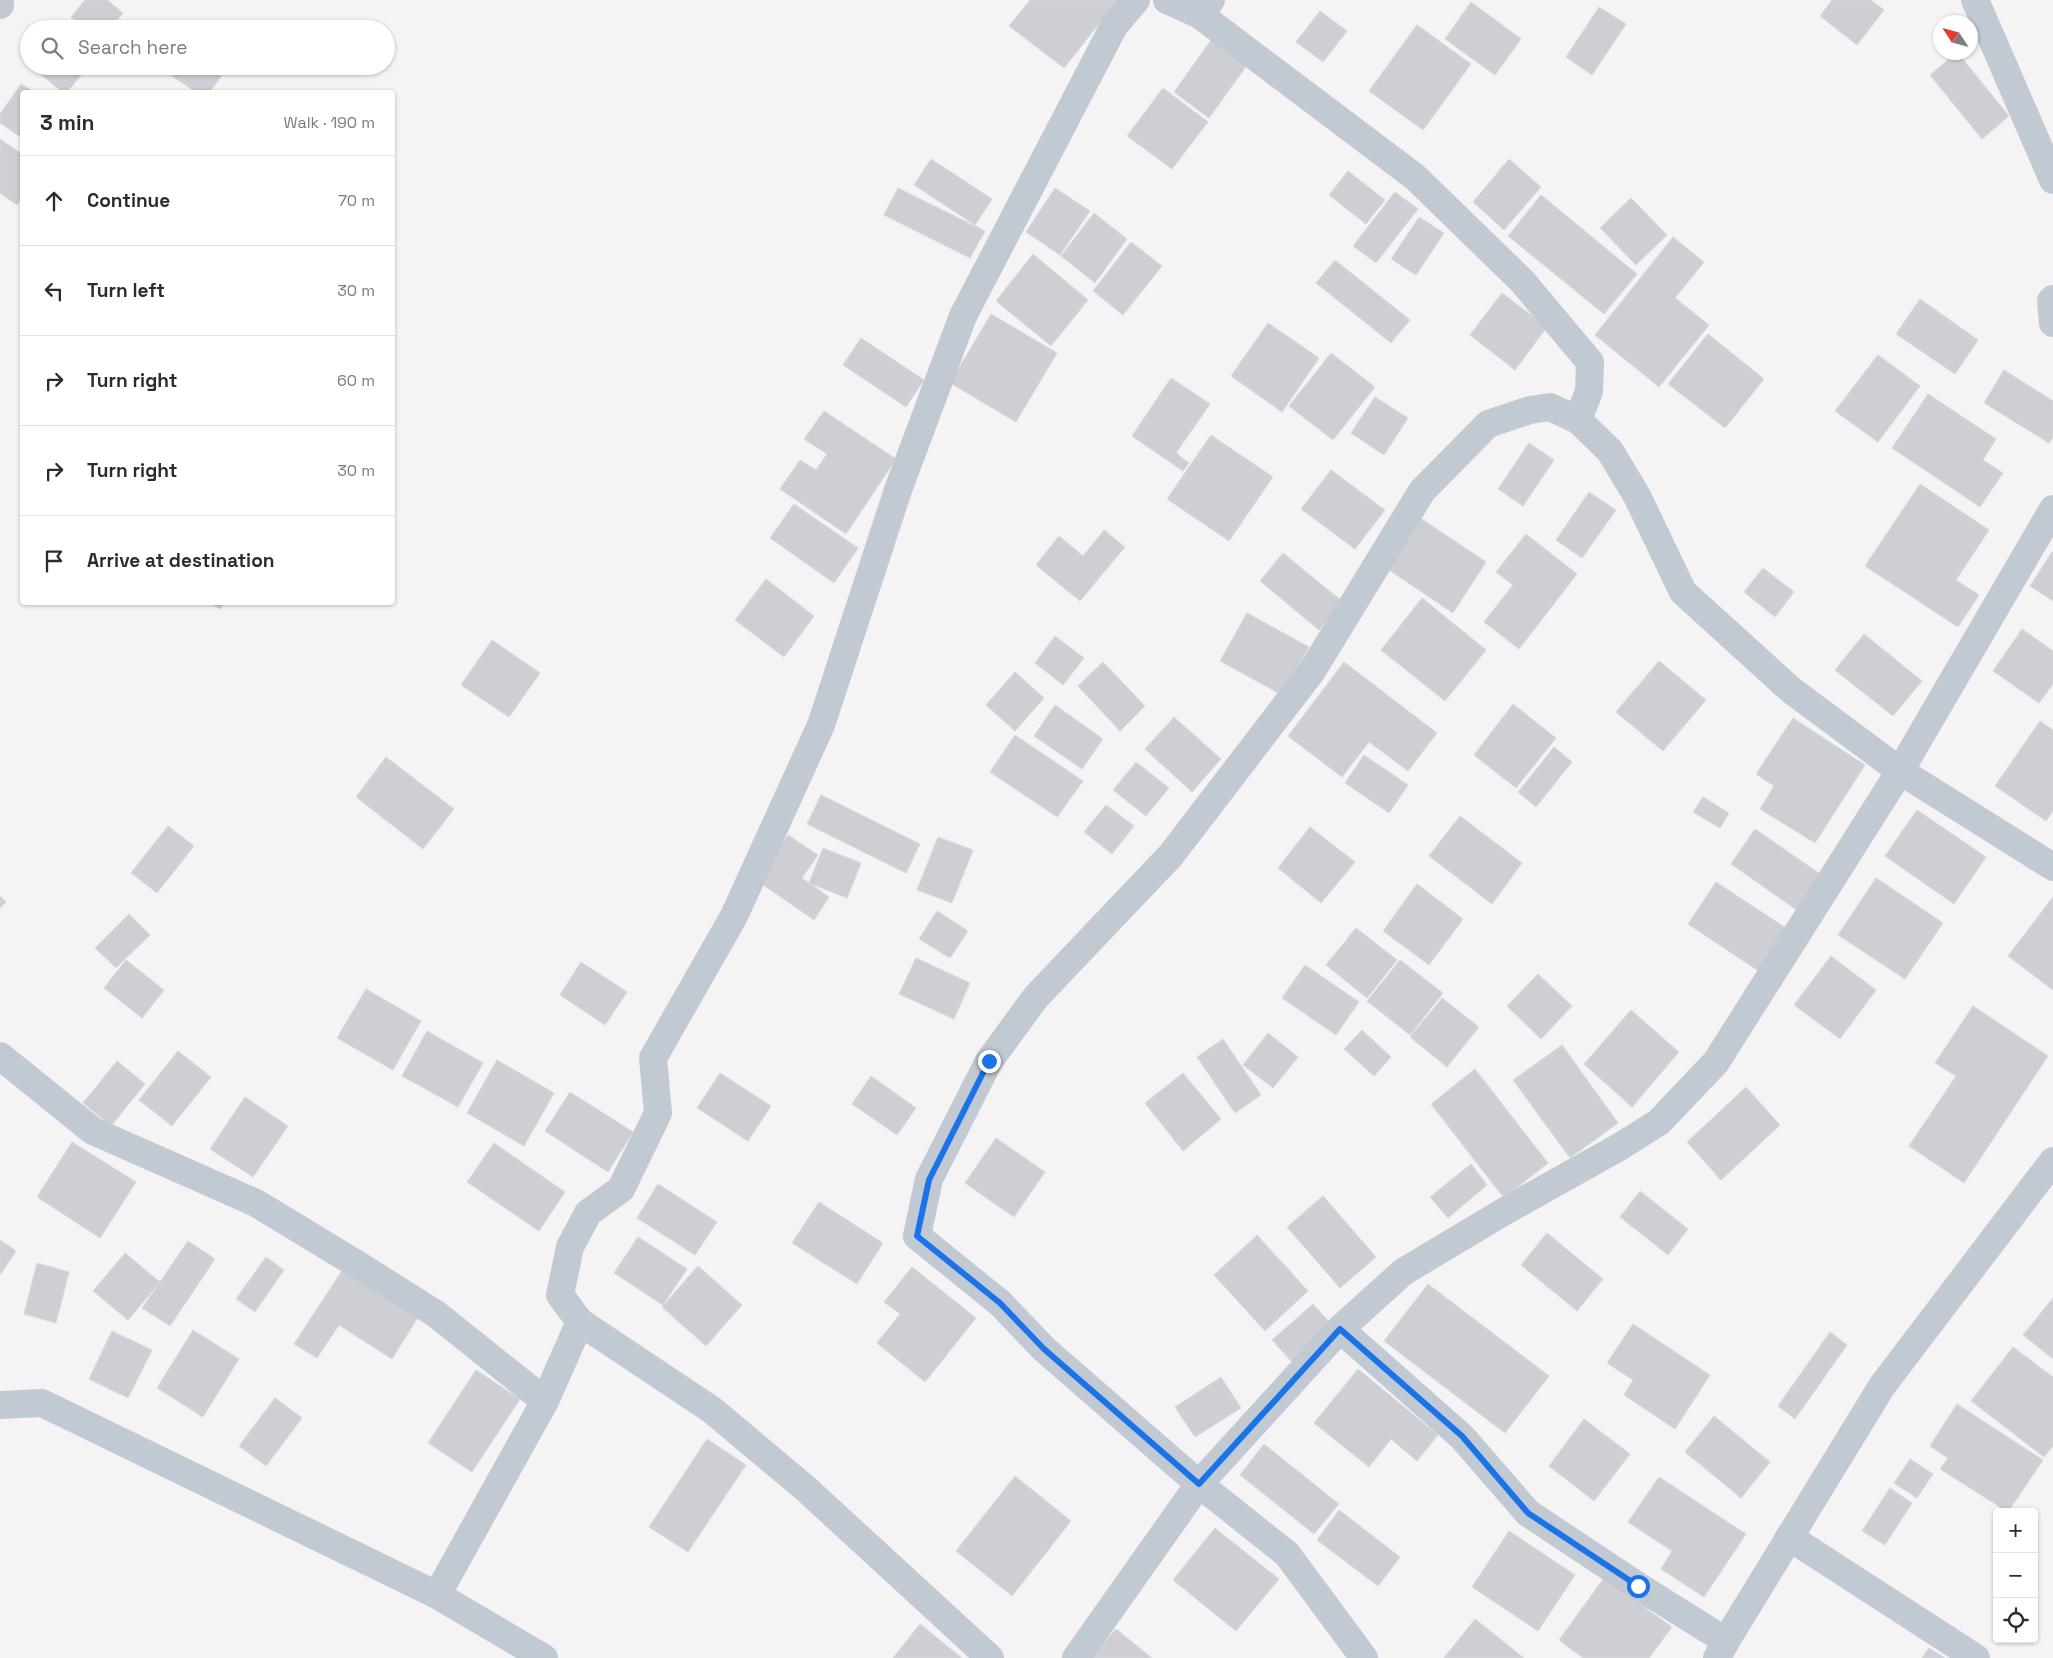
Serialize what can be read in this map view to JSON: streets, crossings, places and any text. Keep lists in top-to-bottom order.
{
  "north": "top left",
  "page": {
    "search": "Search here",
    "heading": ["3 min", "Walk · 190 m"],
    "list": [
      ["Continue", "70 m"],
      ["Turn left", "30 m"],
      ["Turn right", "60 m"],
      ["Turn right", "30 m"],
      "Arrive at destination"
    ],
    "map_buttons": ["+", "−"]
  }
}
